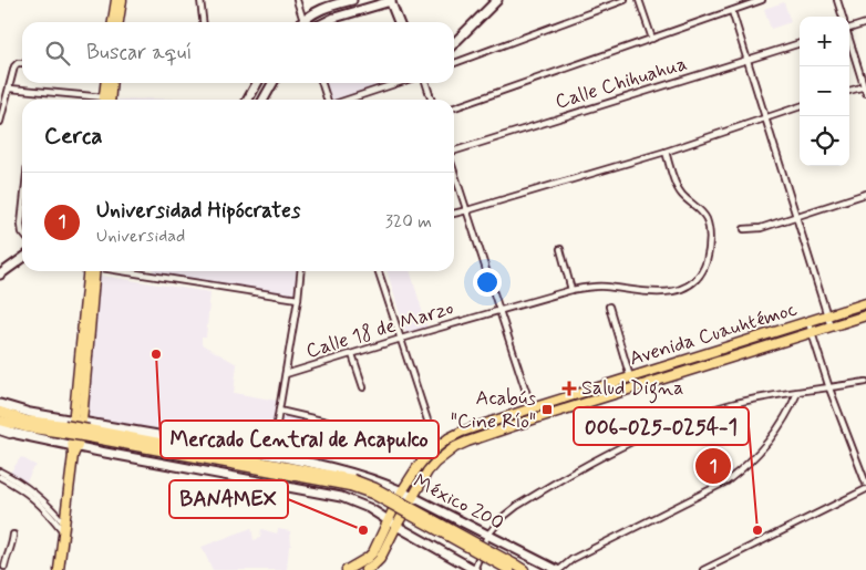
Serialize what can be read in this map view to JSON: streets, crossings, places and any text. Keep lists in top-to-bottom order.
{
  "streets": {
    "main road": ["Avenida Cuauhtémoc", "México 200"],
    "street": ["Calle Chihuahua", "Calle 18 de Marzo"]
  },
  "crossings": [
    ["Avenida Cuauhtémoc", "México 200"]
  ],
  "places": {
    "other": ["Mercado Central de Acapulco", "BANAMEX", "006-025-0254-1"],
    "health": ["Salud Digna"],
    "transit": ["Acabús \"Cine Río\""]
  },
  "page": {
    "map_buttons": ["+", "−"],
    "search": "Buscar aquí",
    "heading": "Cerca",
    "list": [
      {
        "mark": "1",
        "name": "Universidad Hipócrates",
        "note": "Universidad",
        "value": "320 m"
      }
    ],
    "pins": "1"
  }
}
